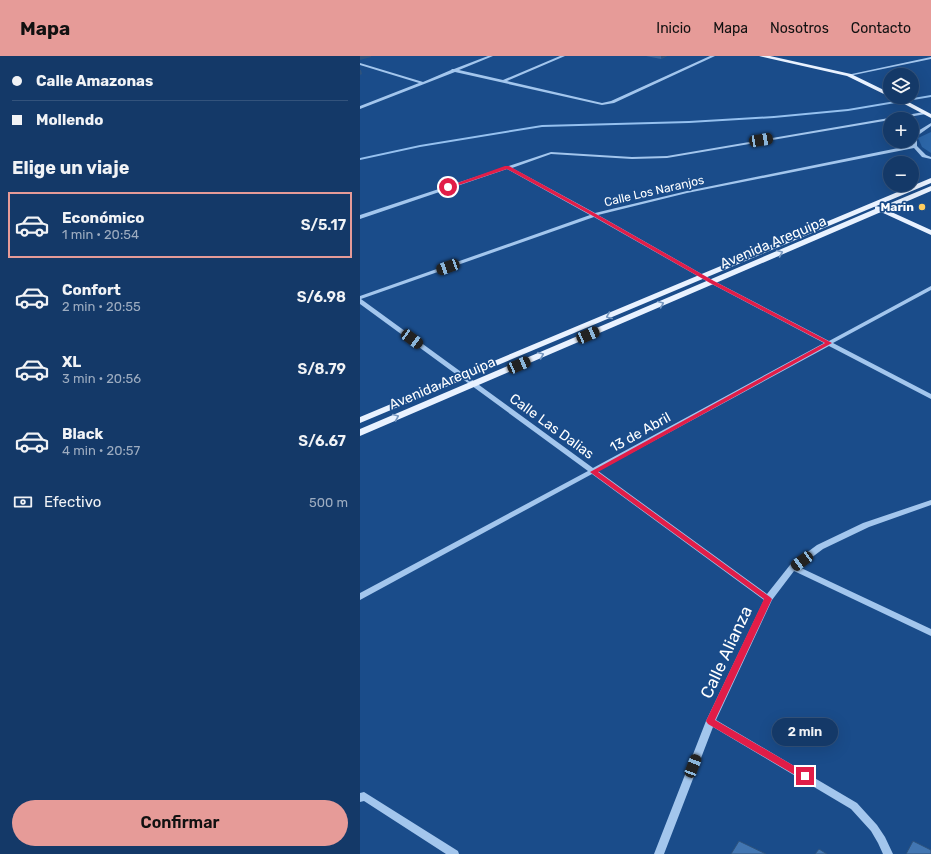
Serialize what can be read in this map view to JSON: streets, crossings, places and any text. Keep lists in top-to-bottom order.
{
  "streets": {
    "main road": ["Avenida Arequipa"],
    "street": [
      "Calle Los Naranjos",
      "Calle Las Dalias",
      "13 de Abril",
      "Calle Alianza"
    ]
  },
  "crossings": [
    ["Calle Los Naranjos", "Calle Las Dalias"],
    ["Avenida Arequipa", "Calle Las Dalias"],
    ["Calle Las Dalias", "13 de Abril"],
    ["Calle Las Dalias", "Calle Alianza"]
  ],
  "places": ["Marin"],
  "page": {
    "header": "Mapa",
    "nav": [
      "Inicio",
      "Mapa",
      "Nosotros",
      "Contacto"
    ],
    "banner": ["Calle Amazonas", "Mollendo"],
    "map_buttons": ["+", "−"],
    "heading": "Elige un viaje",
    "list": [
      {
        "name": "Económico",
        "note": "1 min · 20:54",
        "value": "S/5.17"
      },
      {
        "name": "Confort",
        "note": "2 min · 20:55",
        "value": "S/6.98"
      },
      {
        "name": "XL",
        "note": "3 min · 20:56",
        "value": "S/8.79"
      },
      {
        "name": "Black",
        "note": "4 min · 20:57",
        "value": "S/6.67"
      }
    ],
    "pay": ["Efectivo", "500 m"],
    "bubble": "2 min",
    "buttons": "Confirmar"
  }
}
